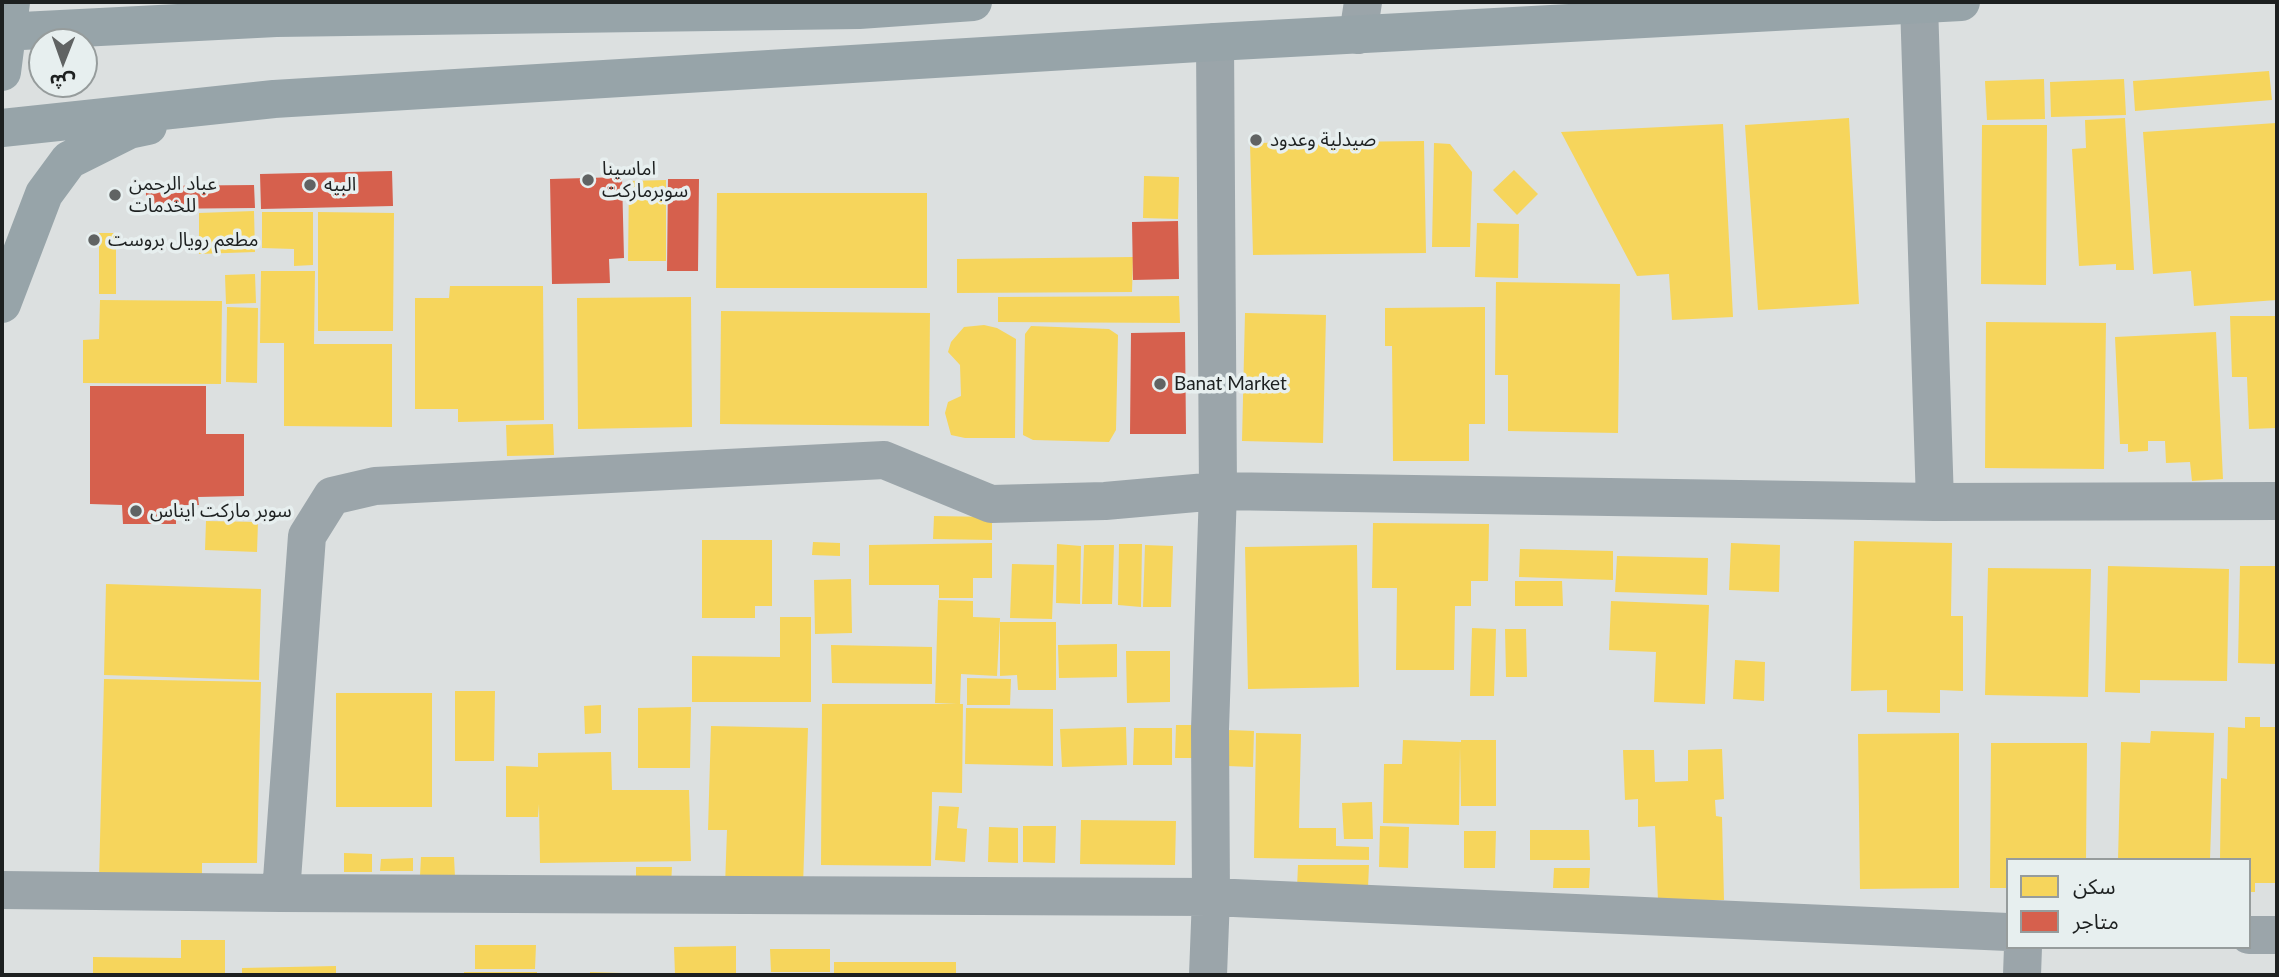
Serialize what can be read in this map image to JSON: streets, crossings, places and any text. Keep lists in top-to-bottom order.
{
  "places": [
    "صيدلية وعدود",
    "اماسينا سوبرماركت",
    "البيه",
    "عباد الرحمن للخدمات",
    "مطعم رويال بروست",
    "Banat Market",
    "سوبر ماركت ايناس"
  ],
  "legend": ["سكن", "متاجر"],
  "north": "bottom"
}
